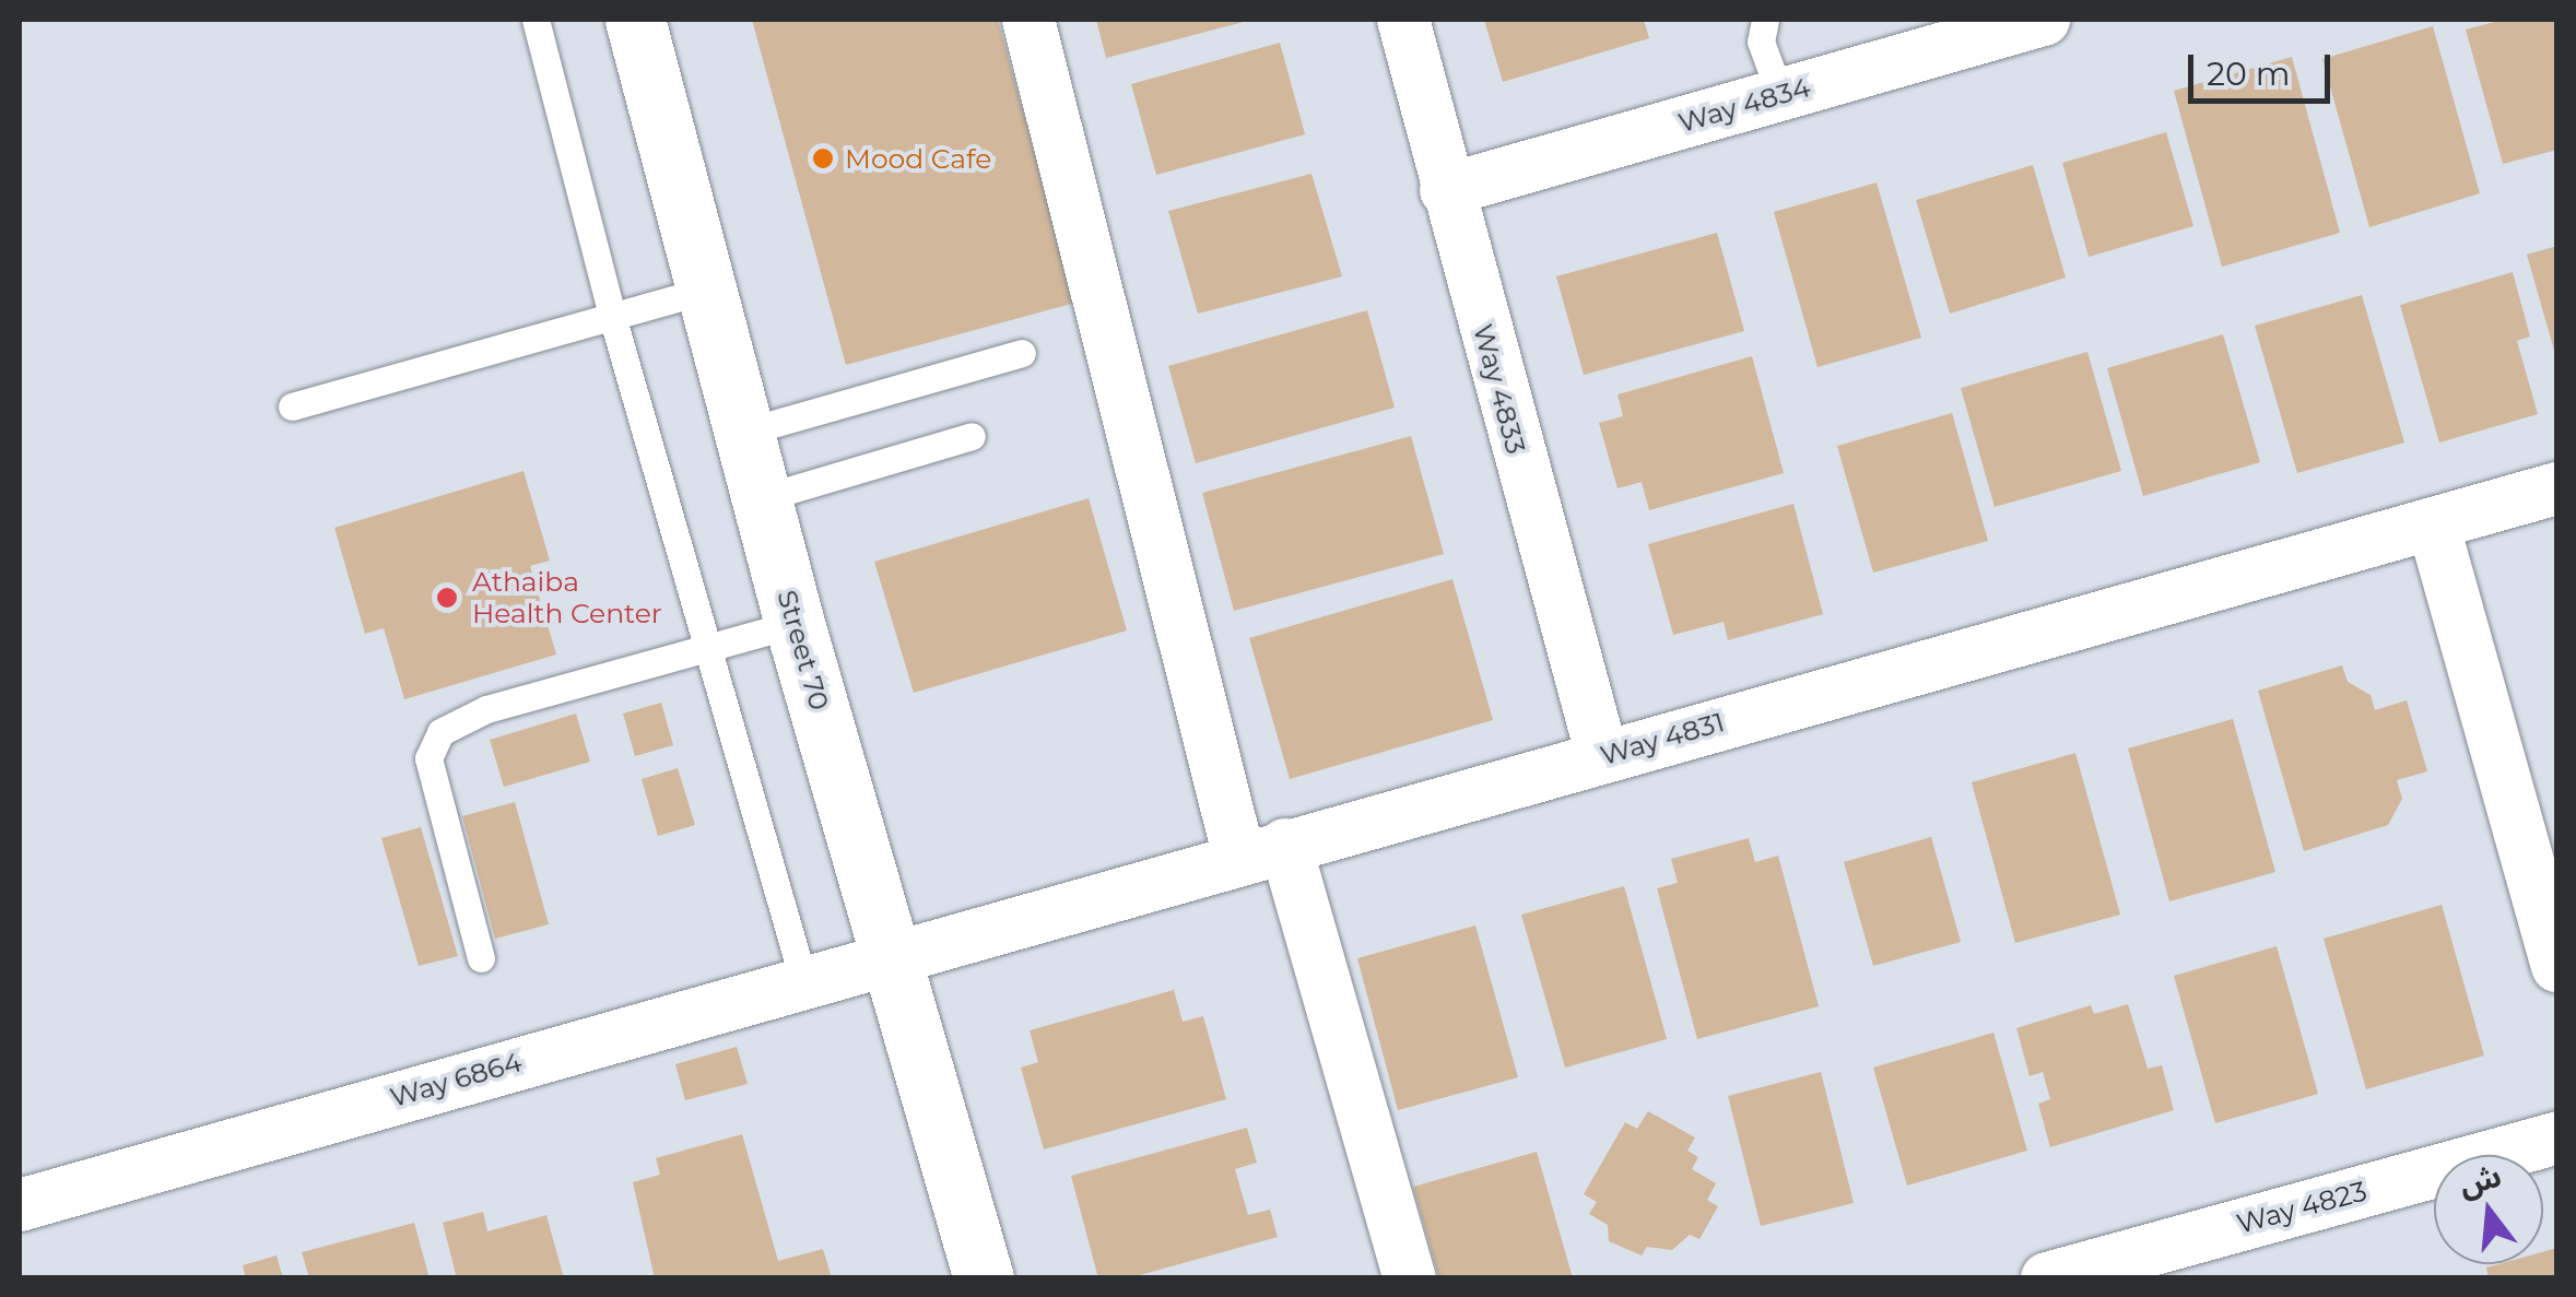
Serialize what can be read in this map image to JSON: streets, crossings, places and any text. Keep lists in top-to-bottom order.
{
  "streets": {
    "street": [
      "Way 4834",
      "Way 4833",
      "Street 70",
      "Way 4831",
      "Way 6864",
      "Way 4823"
    ]
  },
  "crossings": [
    ["Way 4834", "Way 4833"],
    ["Way 4833", "Way 4831"],
    ["Street 70", "Way 4831"],
    ["Street 70", "Way 6864"],
    ["Way 4831", "Way 6864"]
  ],
  "places": ["Mood Cafe", "Athaiba Health Center"],
  "scale_bar": "20 m",
  "north": "top"
}
